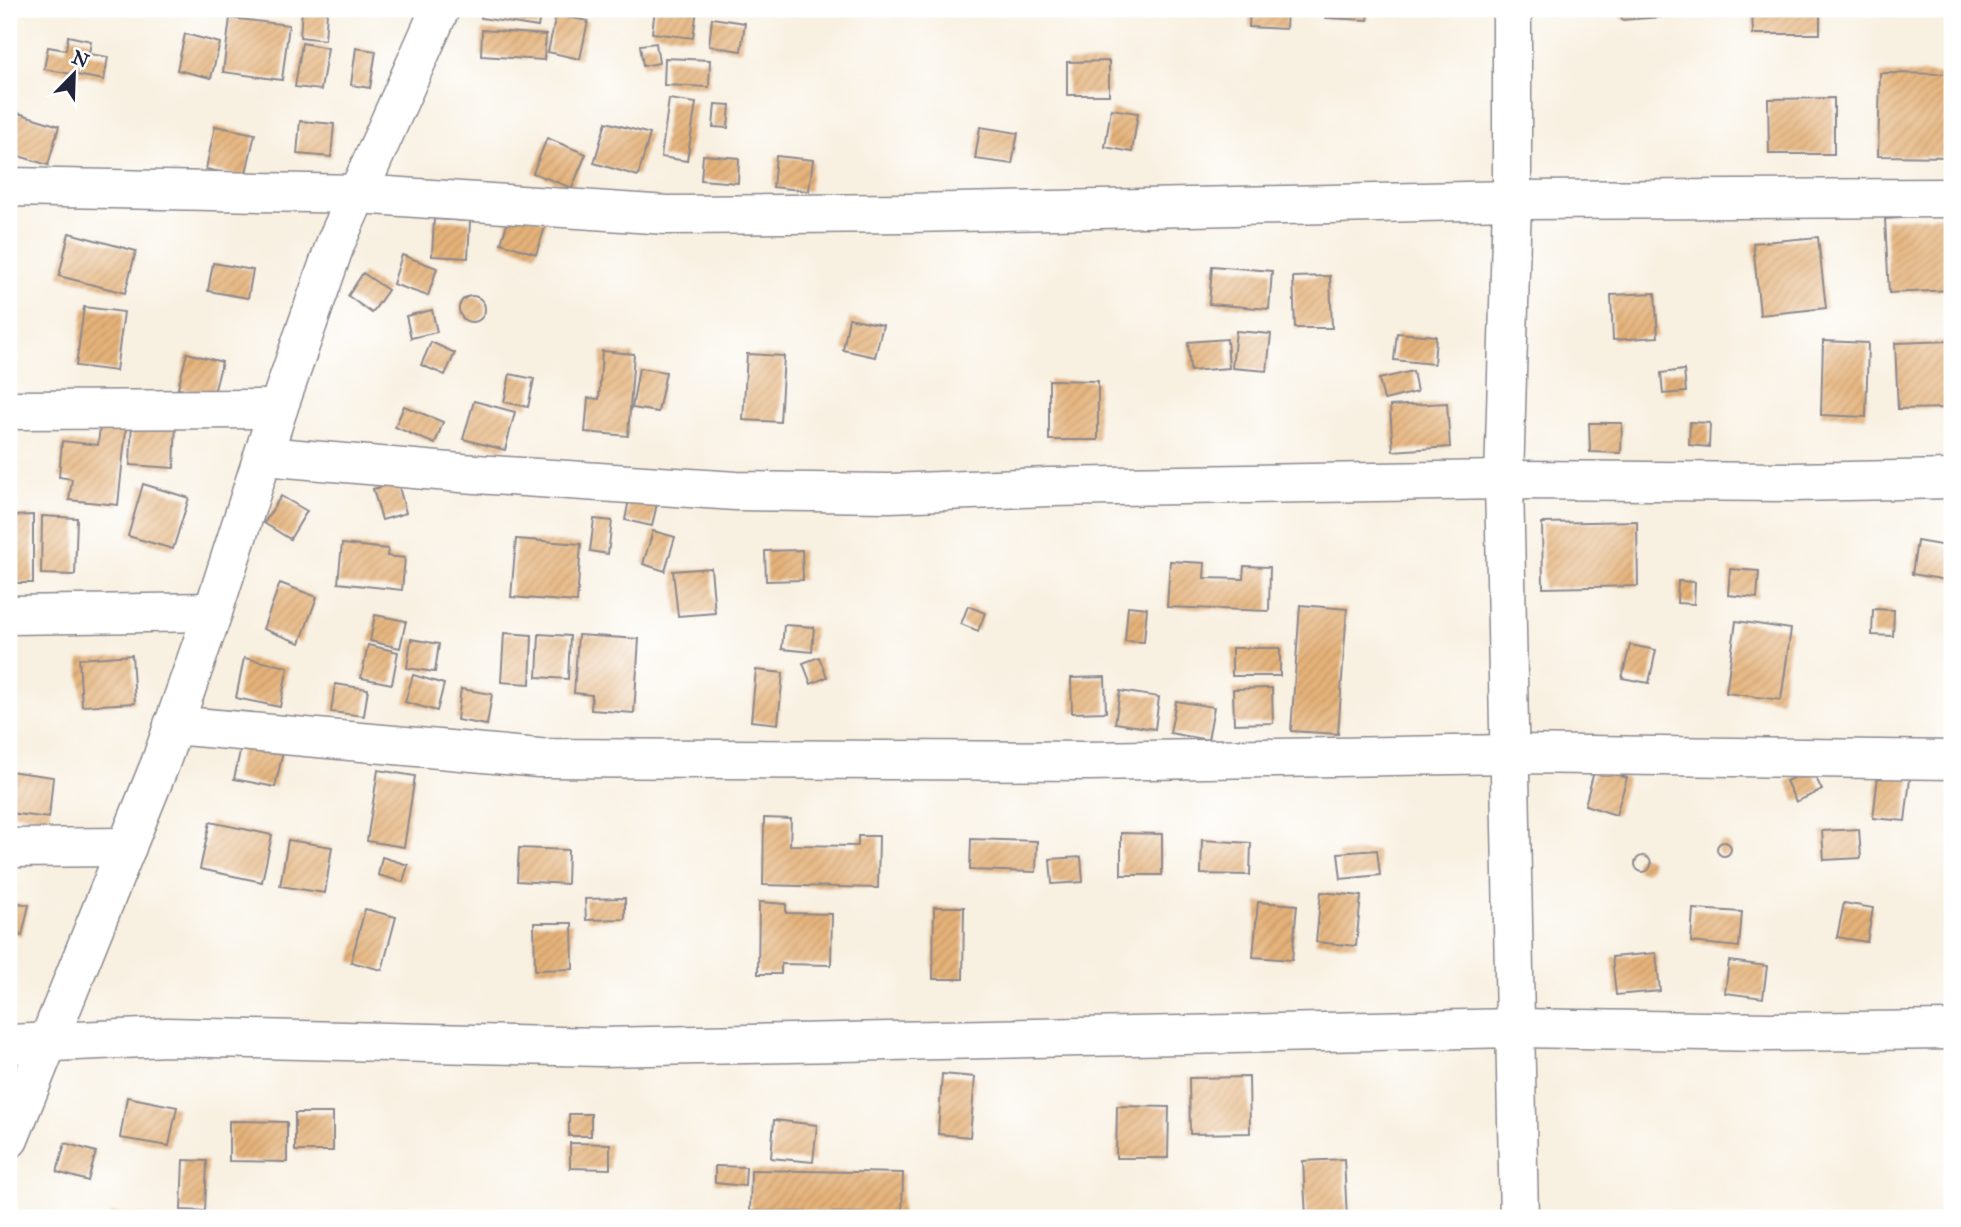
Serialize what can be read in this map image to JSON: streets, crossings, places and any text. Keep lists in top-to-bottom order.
{
  "north": "top right"
}
